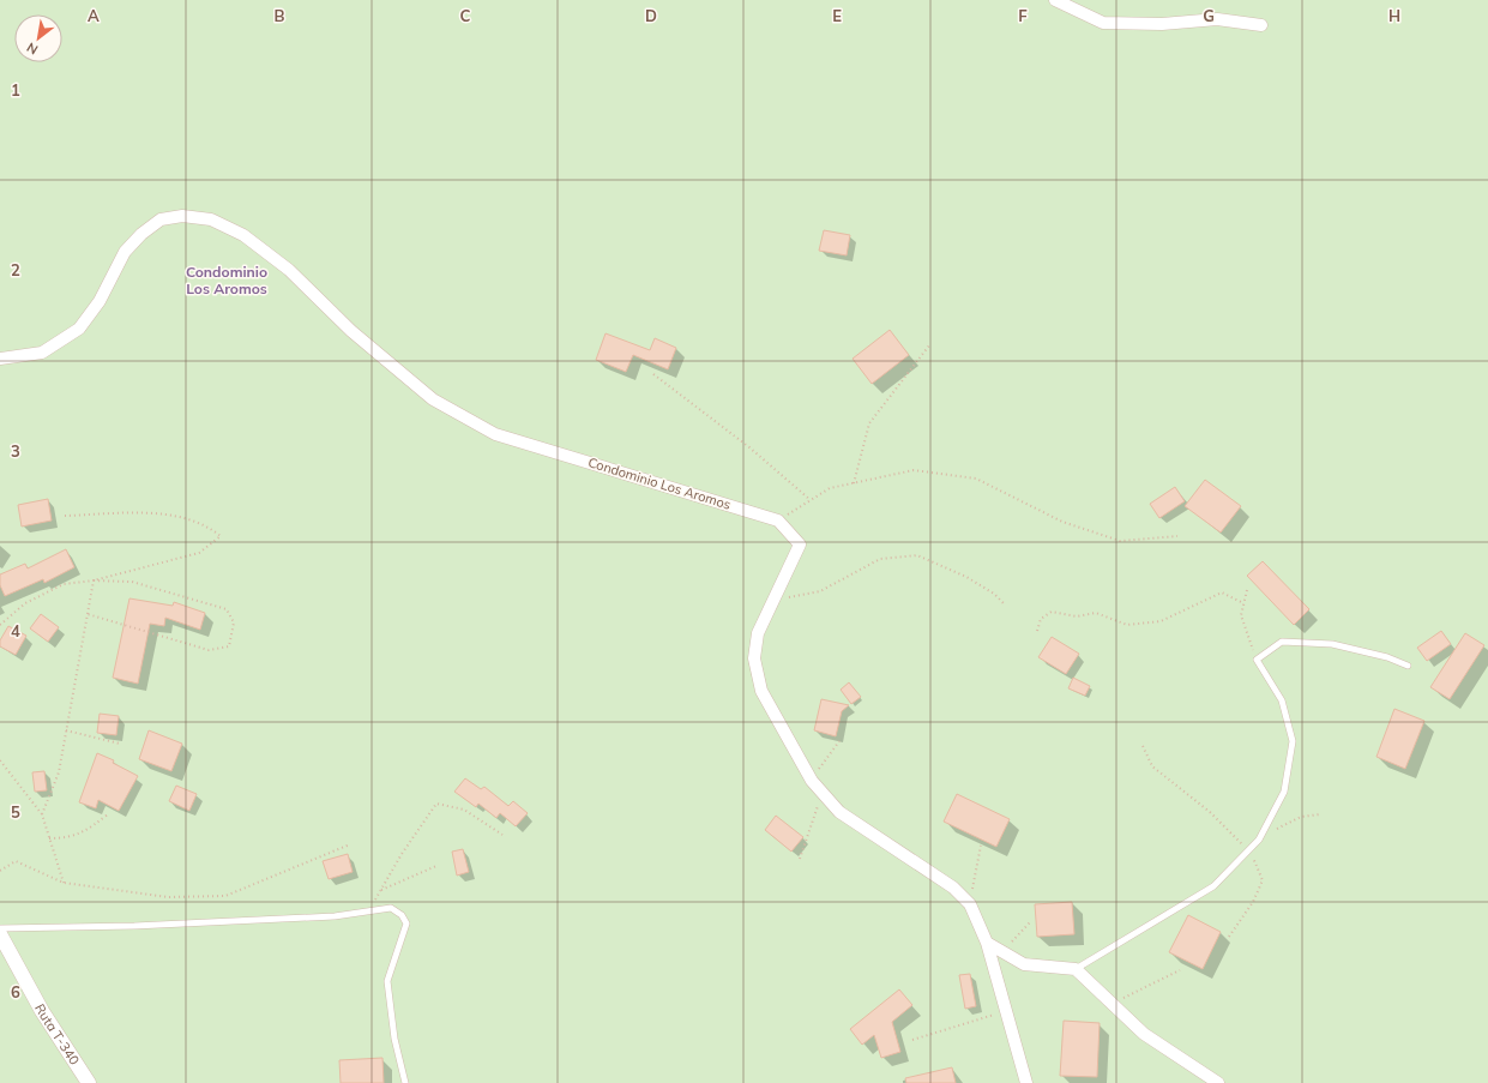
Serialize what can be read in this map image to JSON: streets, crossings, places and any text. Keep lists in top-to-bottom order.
{
  "streets": {
    "street": ["Condominio Los Aromos", "Ruta T-340"]
  },
  "districts": ["Condominio Los Aromos"],
  "north": "bottom left",
  "grid": {
    "columns": [
      "A",
      "B",
      "C",
      "D",
      "E",
      "F",
      "G",
      "H"
    ],
    "rows": [
      "1",
      "2",
      "3",
      "4",
      "5",
      "6"
    ]
  }
}
